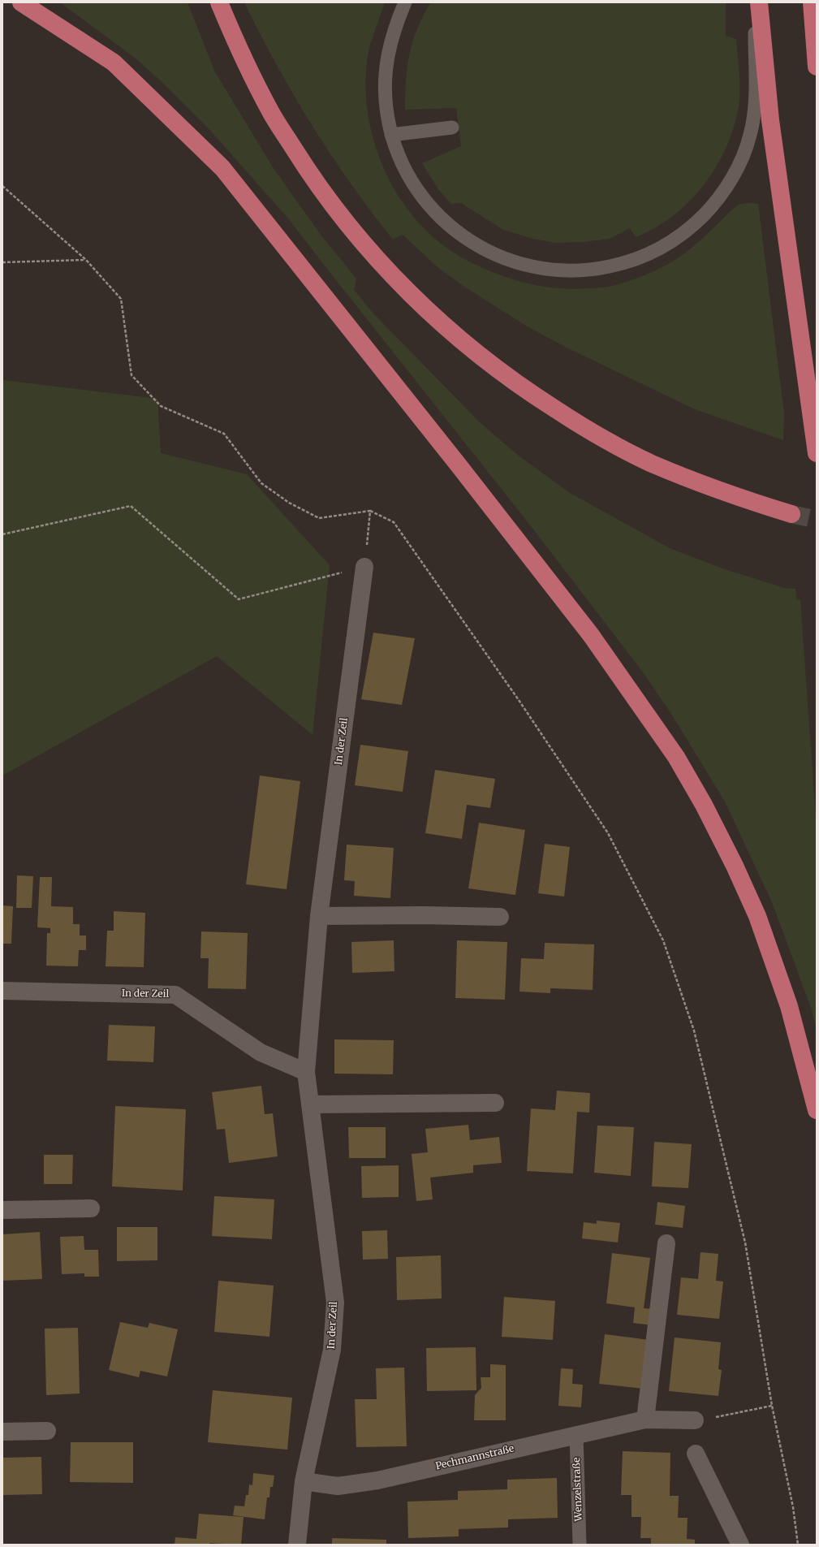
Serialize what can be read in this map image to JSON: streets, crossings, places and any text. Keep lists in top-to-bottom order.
{
  "streets": {
    "street": ["In der Zeil", "Pechmannstraße"],
    "lane": ["Wenzelstraße"]
  },
  "crossings": [
    ["In der Zeil", "Pechmannstraße"],
    ["Pechmannstraße", "Wenzelstraße"]
  ]
}
